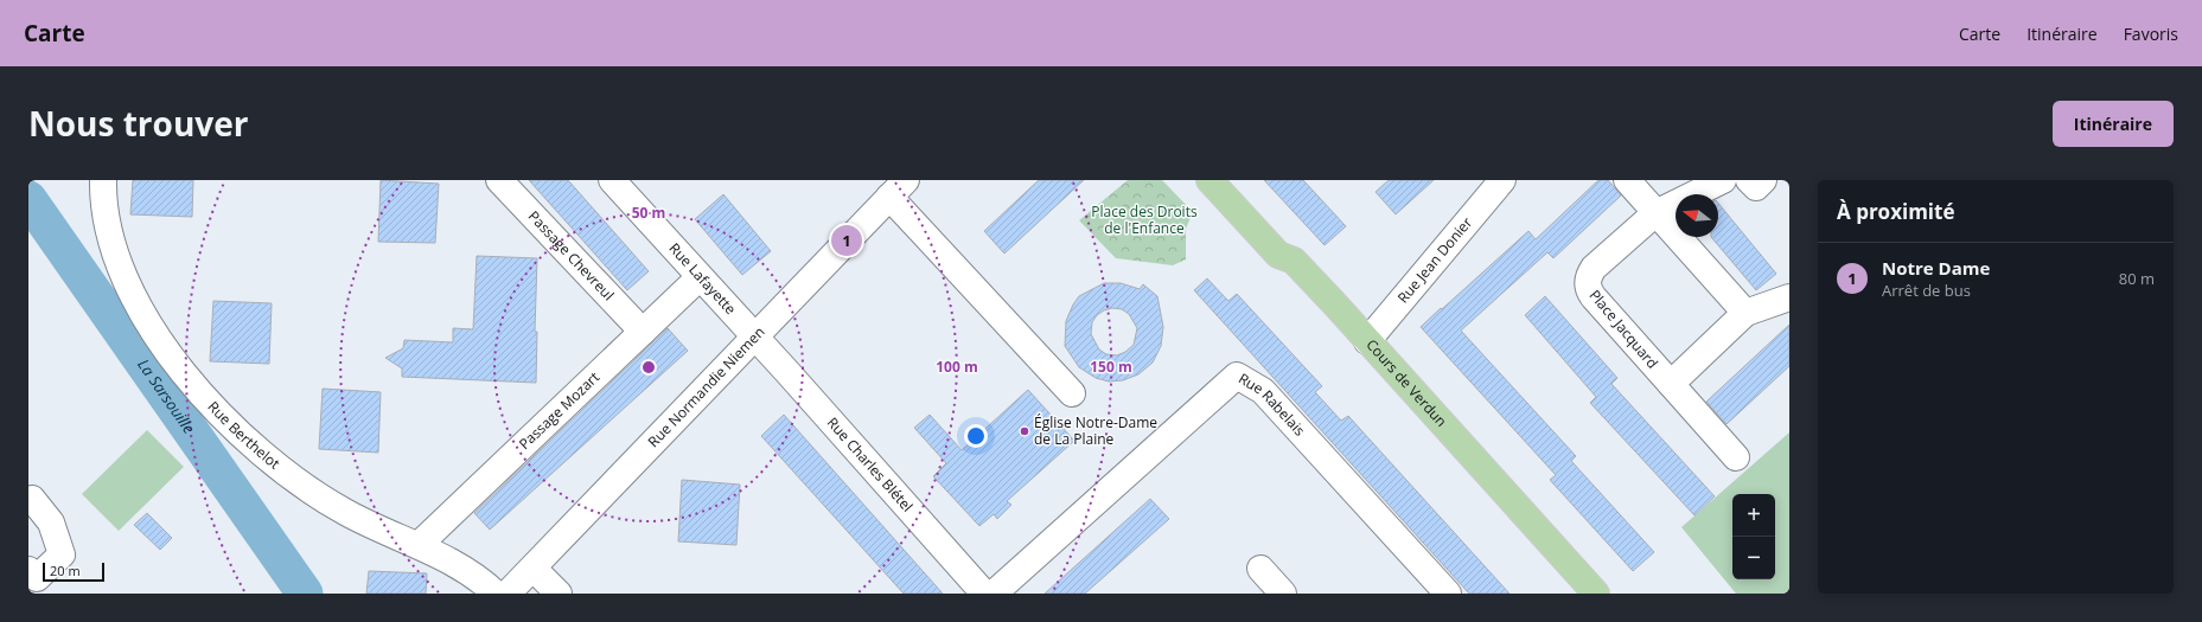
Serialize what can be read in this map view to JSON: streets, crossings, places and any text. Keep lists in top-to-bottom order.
{
  "streets": {
    "main road": ["Cours de Verdun"],
    "street": [
      "Passage Chevreul",
      "Rue Jean Donier",
      "Rue Lafayette",
      "Place Jacquard",
      "Rue Normandie Niemen",
      "Rue Rabelais",
      "Passage Mozart",
      "Rue Berthelot",
      "Rue Charles Blétel"
    ]
  },
  "crossings": [
    ["Passage Chevreul", "Passage Mozart"],
    ["Rue Jean Donier", "Cours de Verdun"],
    ["Rue Lafayette", "Rue Normandie Niemen"],
    ["Rue Lafayette", "Passage Mozart"],
    ["Rue Lafayette", "Rue Charles Blétel"],
    ["Rue Normandie Niemen", "Rue Charles Blétel"],
    ["Passage Mozart", "Rue Berthelot"]
  ],
  "water": ["La Sarsouille"],
  "parks": ["Place des Droits de l'Enfance"],
  "places": ["Église Notre-Dame de La Plaine"],
  "scale_bar": "20 m",
  "north": "left",
  "page": {
    "header": "Carte",
    "nav": ["Carte", "Itinéraire", "Favoris"],
    "title": "Nous trouver",
    "buttons": "Itinéraire",
    "heading": "À proximité",
    "pins": "1",
    "list": [
      {
        "mark": "1",
        "name": "Notre Dame",
        "note": "Arrêt de bus",
        "value": "80 m"
      }
    ],
    "map_buttons": ["+", "−"],
    "scale": "20 m"
  },
  "rings": ["50 m", "100 m", "150 m"]
}
